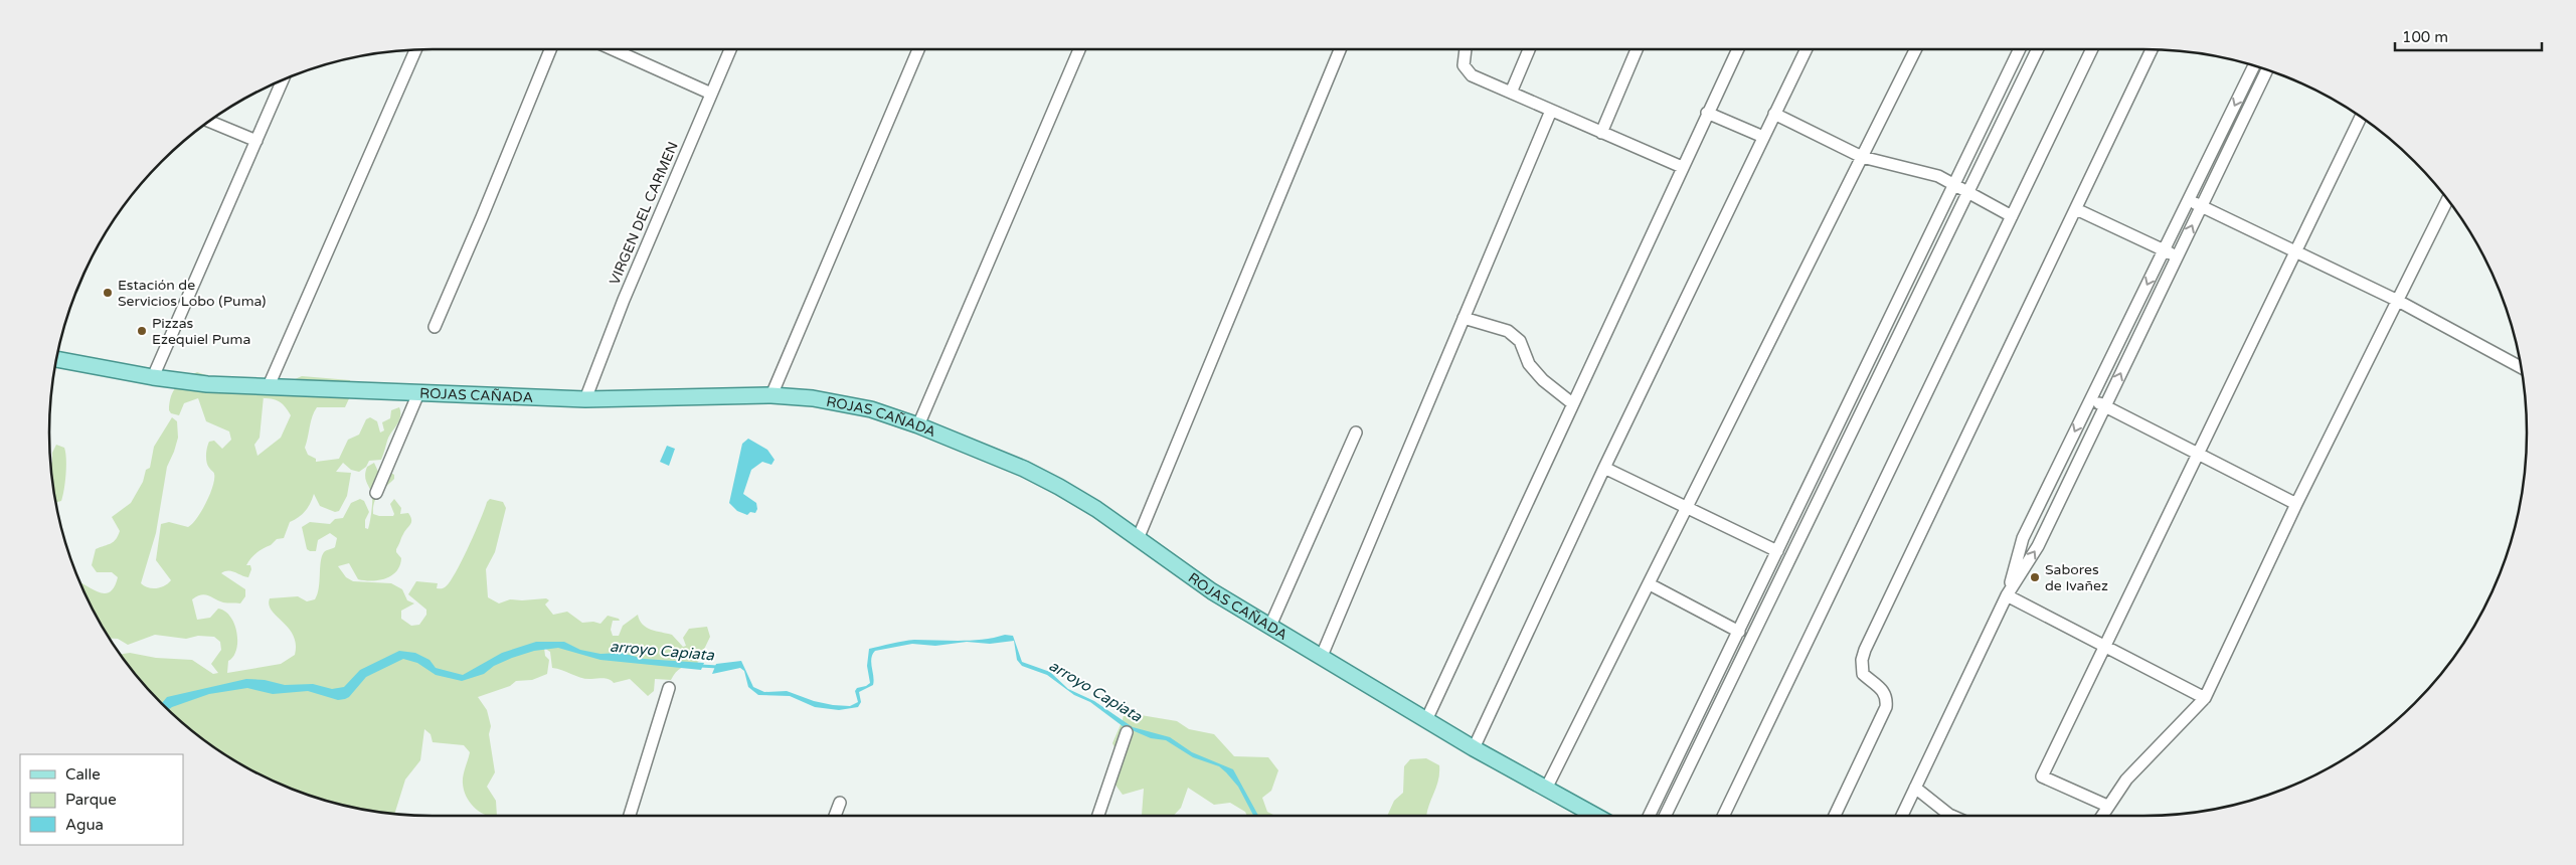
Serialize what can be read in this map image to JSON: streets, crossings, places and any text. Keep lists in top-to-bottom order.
{
  "streets": {
    "main road": ["ROJAS CAÑADA"],
    "street": ["VIRGEN DEL CARMEN"]
  },
  "crossings": [
    ["VIRGEN DEL CARMEN", "ROJAS CAÑADA"]
  ],
  "water": ["arroyo Capiata"],
  "places": ["Estación de Servicios Lobo (Puma)", "Pizzas Ezequiel Puma", "Sabores de Ivañez"],
  "legend": ["Calle", "Parque", "Agua"],
  "scale_bar": "100 m"
}
